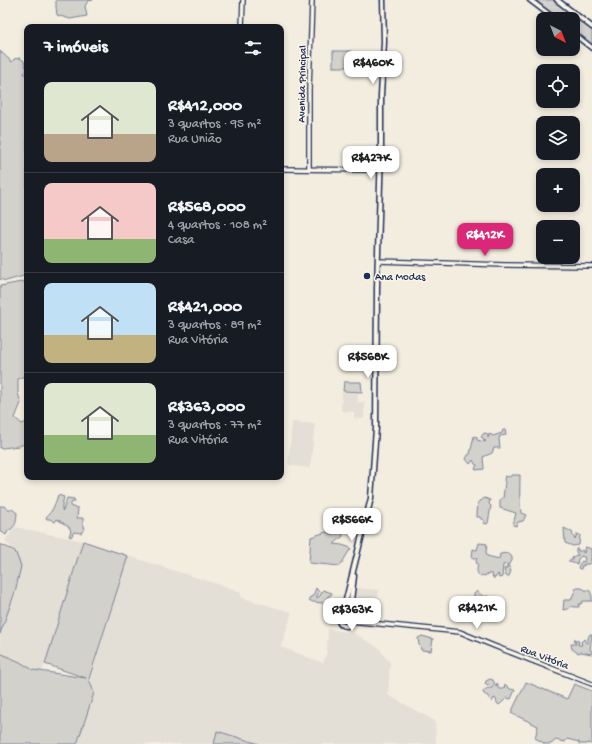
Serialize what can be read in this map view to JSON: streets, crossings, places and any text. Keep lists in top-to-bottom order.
{
  "streets": {
    "street": ["Avenida Principal", "Rua Vitória"]
  },
  "places": ["Ana Modas"],
  "north": "bottom right",
  "page": {
    "map_buttons": ["+", "−"],
    "heading": "7 imóveis",
    "price": [
      "R$460K",
      "R$427K",
      "R$412K",
      "R$568K",
      "R$566K",
      "R$421K",
      "R$363K"
    ],
    "list": [
      {
        "name": "R$412,000",
        "note": "3 quartos · 95 m² · Rua União"
      },
      {
        "name": "R$568,000",
        "note": "4 quartos · 108 m² · Casa"
      },
      {
        "name": "R$421,000",
        "note": "3 quartos · 89 m² · Rua Vitória"
      },
      {
        "name": "R$363,000",
        "note": "3 quartos · 77 m² · Rua Vitória"
      }
    ]
  }
}
